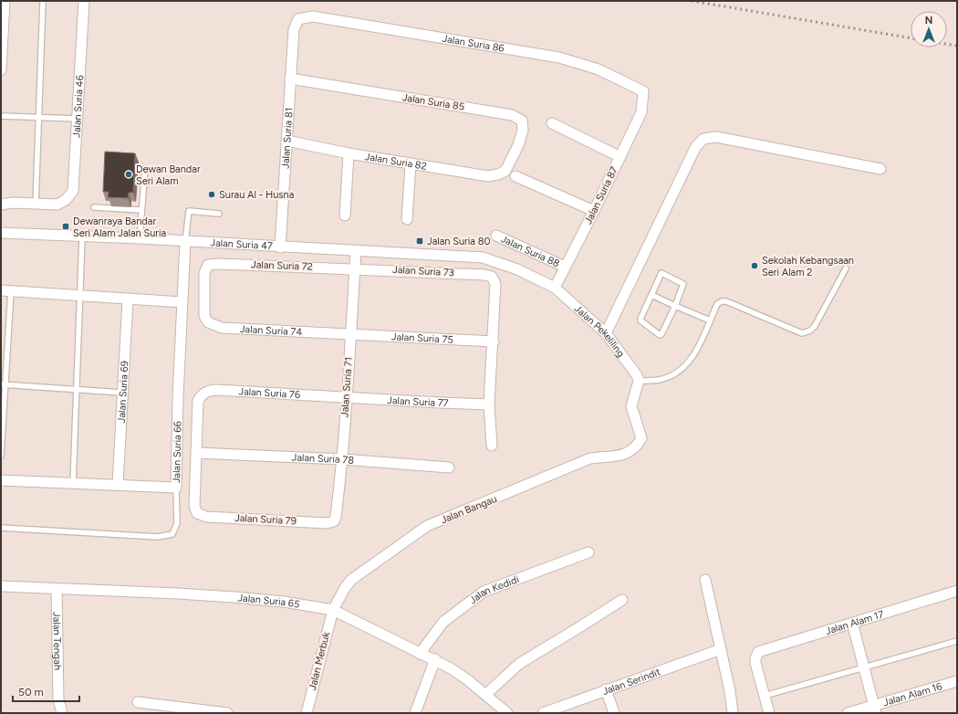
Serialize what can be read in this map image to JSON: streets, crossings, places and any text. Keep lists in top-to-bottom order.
{
  "streets": {
    "street": [
      "Jalan Suria 86",
      "Jalan Suria 85",
      "Jalan Suria 46",
      "Jalan Suria 81",
      "Jalan Suria 82",
      "Jalan Suria 87",
      "Jalan Suria 47",
      "Jalan Suria 88",
      "Jalan Suria 72",
      "Jalan Suria 73",
      "Jalan Suria 74",
      "Jalan Pekeliling",
      "Jalan Suria 75",
      "Jalan Suria 71",
      "Jalan Suria 69",
      "Jalan Suria 76",
      "Jalan Suria 77",
      "Jalan Suria 66",
      "Jalan Suria 78",
      "Jalan Bangau",
      "Jalan Suria 79",
      "Jalan Kedidi",
      "Jalan Suria 65",
      "Jalan Alam 17",
      "Jalan Tengah",
      "Jalan Merbuk",
      "Jalan Serindit",
      "Jalan Alam 16"
    ]
  },
  "crossings": [
    ["Jalan Suria 86", "Jalan Suria 81"],
    ["Jalan Suria 86", "Jalan Suria 87"],
    ["Jalan Suria 85", "Jalan Suria 81"],
    ["Jalan Suria 85", "Jalan Suria 82"],
    ["Jalan Suria 81", "Jalan Suria 82"],
    ["Jalan Suria 81", "Jalan Suria 47"],
    ["Jalan Suria 87", "Jalan Suria 88"],
    ["Jalan Suria 87", "Jalan Pekeliling"],
    ["Jalan Suria 47", "Jalan Pekeliling"],
    ["Jalan Suria 47", "Jalan Suria 71"],
    ["Jalan Suria 47", "Jalan Suria 66"],
    ["Jalan Suria 72", "Jalan Suria 73"],
    ["Jalan Suria 72", "Jalan Suria 74"],
    ["Jalan Suria 72", "Jalan Suria 71"],
    ["Jalan Suria 73", "Jalan Suria 75"],
    ["Jalan Suria 73", "Jalan Suria 71"],
    ["Jalan Suria 74", "Jalan Suria 75"],
    ["Jalan Suria 74", "Jalan Suria 71"],
    ["Jalan Pekeliling", "Jalan Bangau"],
    ["Jalan Suria 75", "Jalan Suria 71"],
    ["Jalan Suria 71", "Jalan Suria 76"],
    ["Jalan Suria 71", "Jalan Suria 77"],
    ["Jalan Suria 71", "Jalan Suria 78"],
    ["Jalan Suria 71", "Jalan Suria 79"],
    ["Jalan Suria 69", "Jalan Suria 66"],
    ["Jalan Suria 76", "Jalan Suria 77"],
    ["Jalan Suria 76", "Jalan Suria 78"],
    ["Jalan Suria 76", "Jalan Suria 79"],
    ["Jalan Suria 78", "Jalan Suria 79"],
    ["Jalan Bangau", "Jalan Suria 65"],
    ["Jalan Bangau", "Jalan Merbuk"],
    ["Jalan Kedidi", "Jalan Suria 65"],
    ["Jalan Suria 65", "Jalan Tengah"],
    ["Jalan Suria 65", "Jalan Merbuk"]
  ],
  "places": {
    "other": ["Dewan Bandar Seri Alam", "Surau Al - Husna", "Sekolah Kebangsaan Seri Alam 2"],
    "transit": ["Dewanraya Bandar Seri Alam Jalan Suria", "Jalan Suria 80"]
  },
  "scale_bar": "50 m",
  "north": "top"
}
